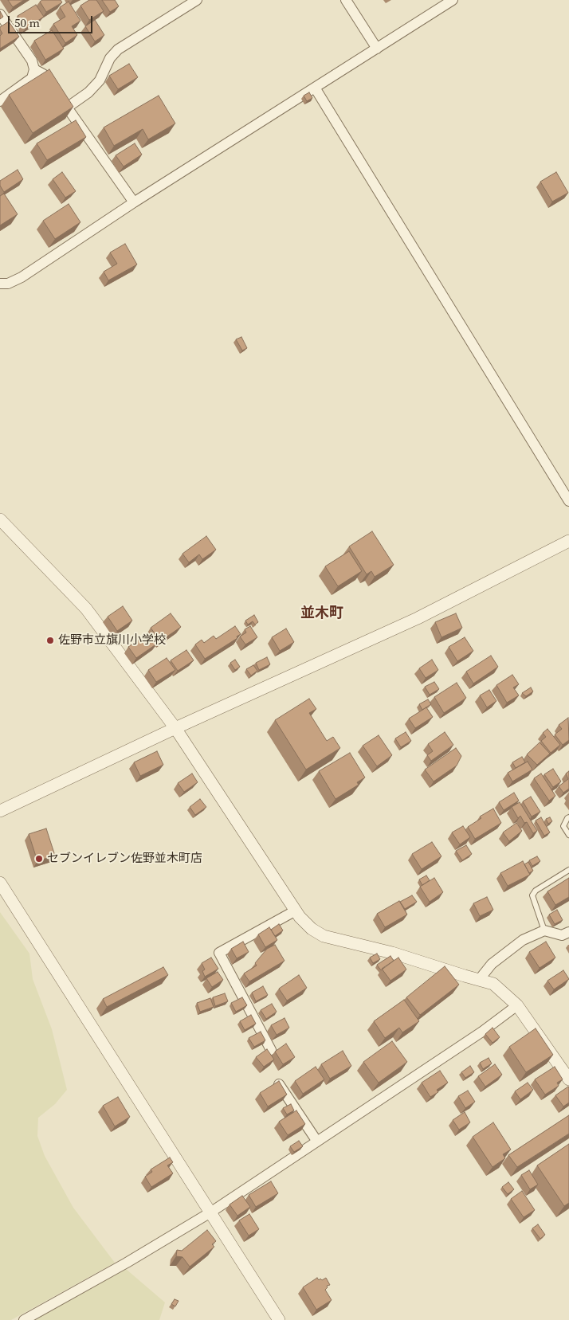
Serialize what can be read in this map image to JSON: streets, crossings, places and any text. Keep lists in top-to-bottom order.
{
  "districts": ["並木町"],
  "places": ["佐野市立旗川小学校", "セブンイレブン佐野並木町店"],
  "scale_bar": "50 m"
}
